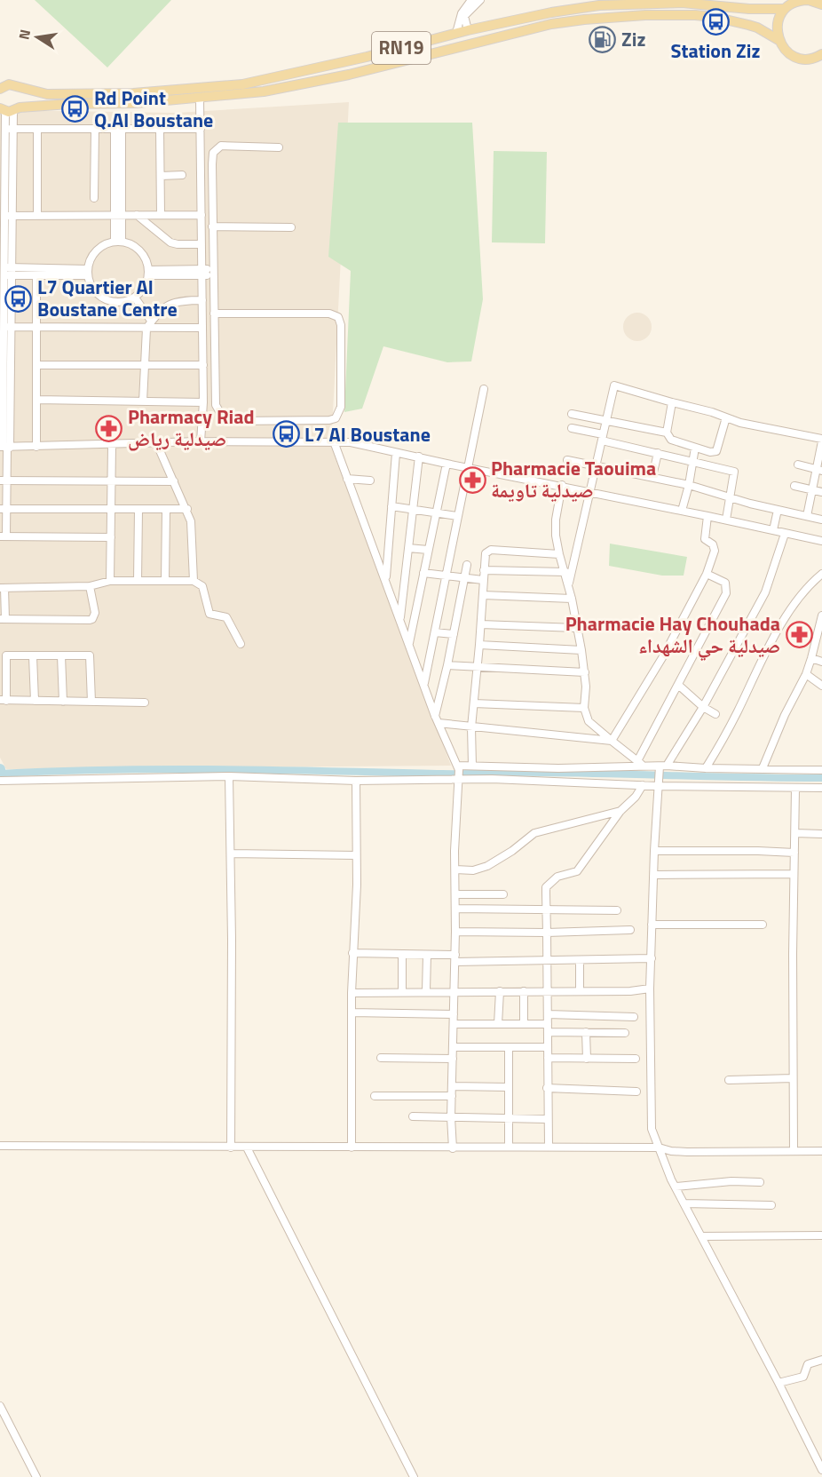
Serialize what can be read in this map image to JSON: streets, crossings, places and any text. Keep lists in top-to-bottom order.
{
  "streets": {
    "main road": ["RN19"]
  },
  "places": {
    "bus stop": [
      "Station Ziz",
      "Rd Point Q.Al Boustane",
      "L7 Quartier Al Boustane Centre",
      "L7 Al Boustane"
    ],
    "fuel station": ["Ziz"],
    "pharmacy": ["Pharmacy Riad صيدلية رياض", "Pharmacie Taouima صيدلية تاويمة", "Pharmacie Hay Chouhada صيدلية حي الشهداء"]
  },
  "north": "left"
}
